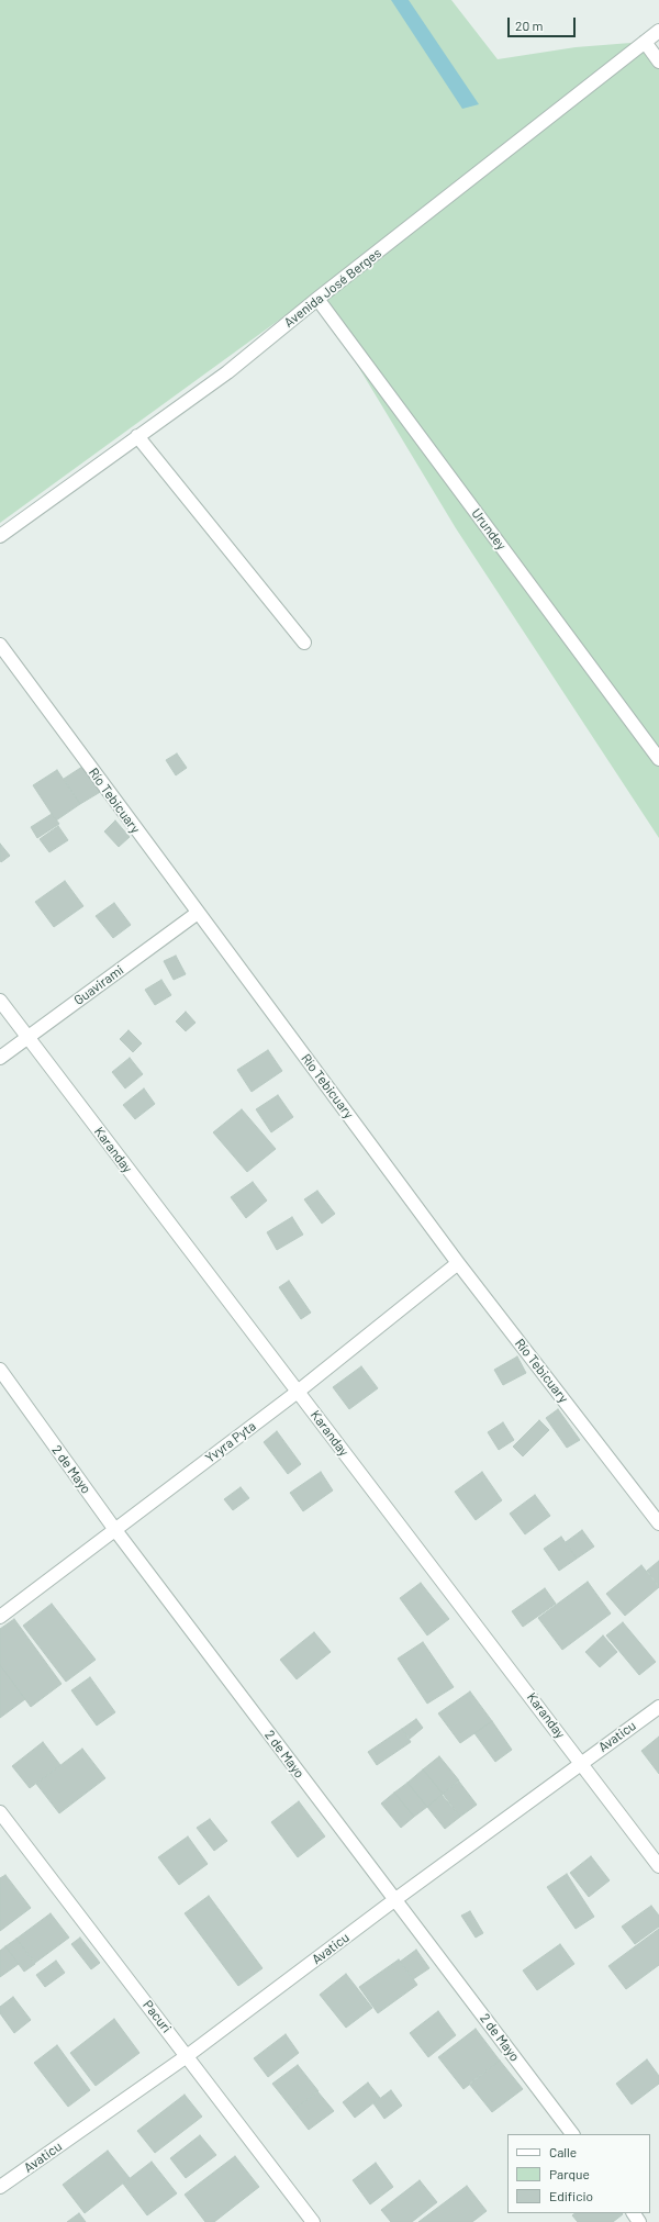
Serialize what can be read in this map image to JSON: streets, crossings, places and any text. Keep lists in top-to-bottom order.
{
  "streets": {
    "street": [
      "Avenida José Berges",
      "Urundey",
      "Río Tebicuary",
      "Guavirami",
      "Karanday",
      "Yvyra Pyta",
      "2 de Mayo",
      "Avaticu",
      "Pacuri"
    ]
  },
  "crossings": [
    ["Avenida José Berges", "Urundey"],
    ["Río Tebicuary", "Guavirami"],
    ["Río Tebicuary", "Yvyra Pyta"],
    ["Guavirami", "Karanday"],
    ["Karanday", "Yvyra Pyta"],
    ["Karanday", "Avaticu"],
    ["Yvyra Pyta", "2 de Mayo"],
    ["2 de Mayo", "Avaticu"],
    ["Avaticu", "Pacuri"]
  ],
  "legend": ["Calle", "Parque", "Edificio"],
  "scale_bar": "20 m"
}
